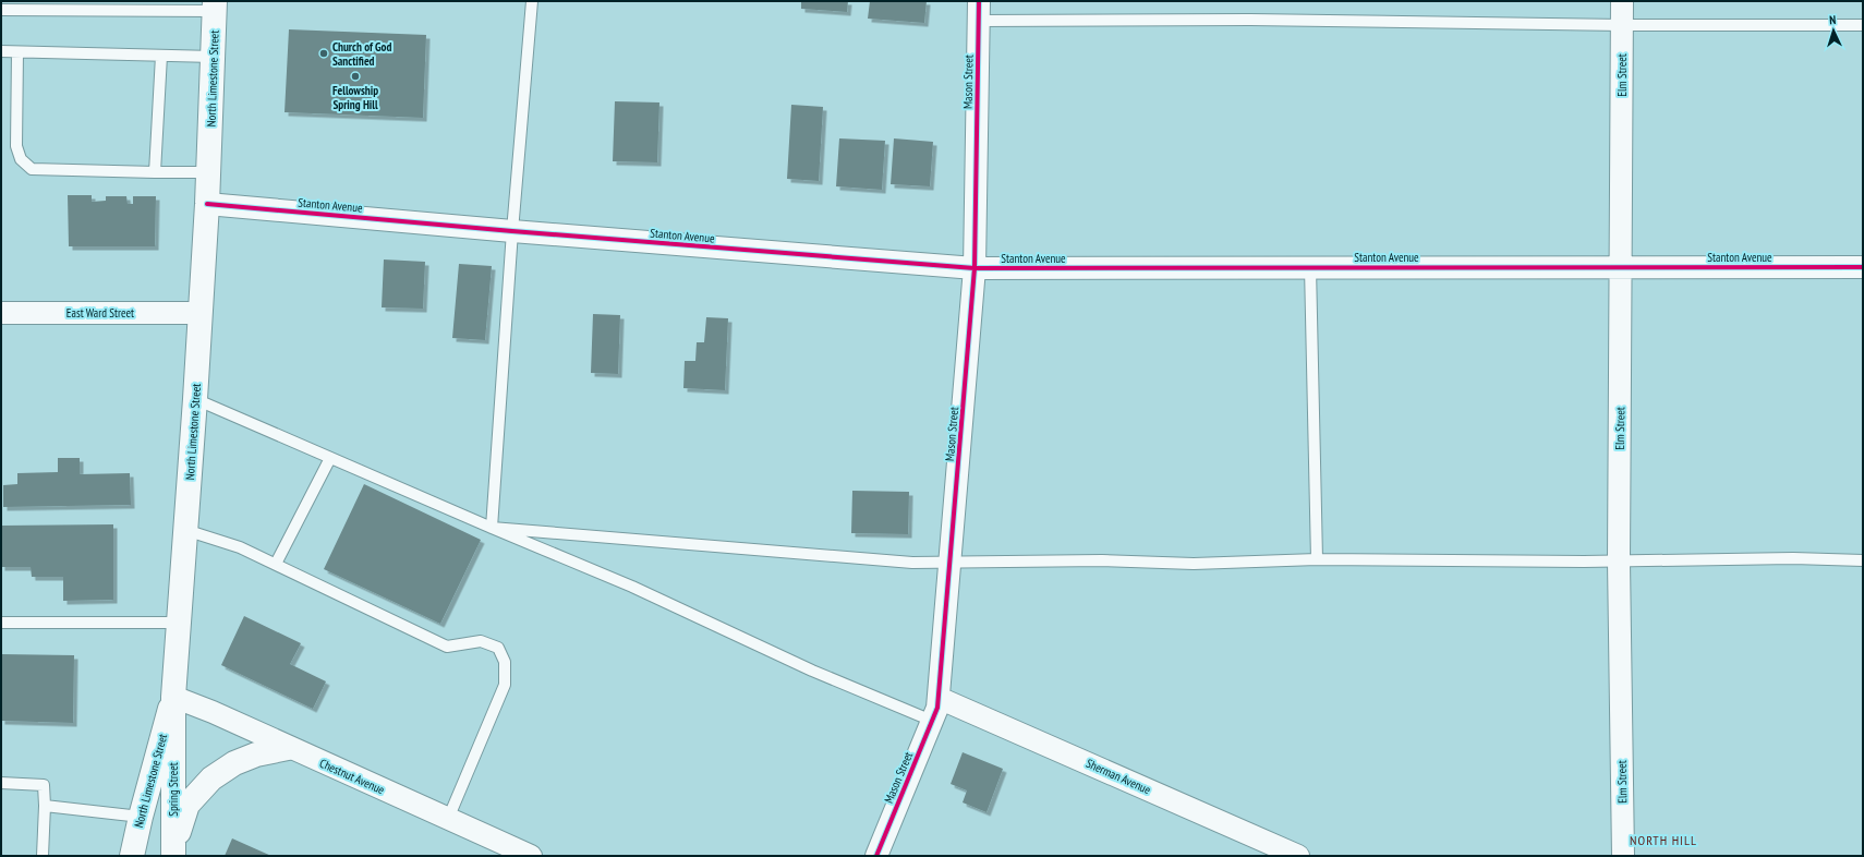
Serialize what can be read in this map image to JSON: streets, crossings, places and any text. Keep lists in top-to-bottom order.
{
  "streets": {
    "main road": ["North Limestone Street", "Spring Street"],
    "street": [
      "Elm Street",
      "Mason Street",
      "Stanton Avenue",
      "East Ward Street",
      "Chestnut Avenue",
      "Sherman Avenue"
    ]
  },
  "crossings": [
    ["Elm Street", "Stanton Avenue"],
    ["North Limestone Street", "Stanton Avenue"],
    ["North Limestone Street", "East Ward Street"],
    ["North Limestone Street", "Chestnut Avenue"],
    ["North Limestone Street", "Spring Street"],
    ["Mason Street", "Stanton Avenue"],
    ["Mason Street", "Sherman Avenue"],
    ["Chestnut Avenue", "Spring Street"]
  ],
  "districts": ["NORTH HILL"],
  "places": ["Church of God Sanctified", "Fellowship Spring Hill"],
  "north": "top"
}
